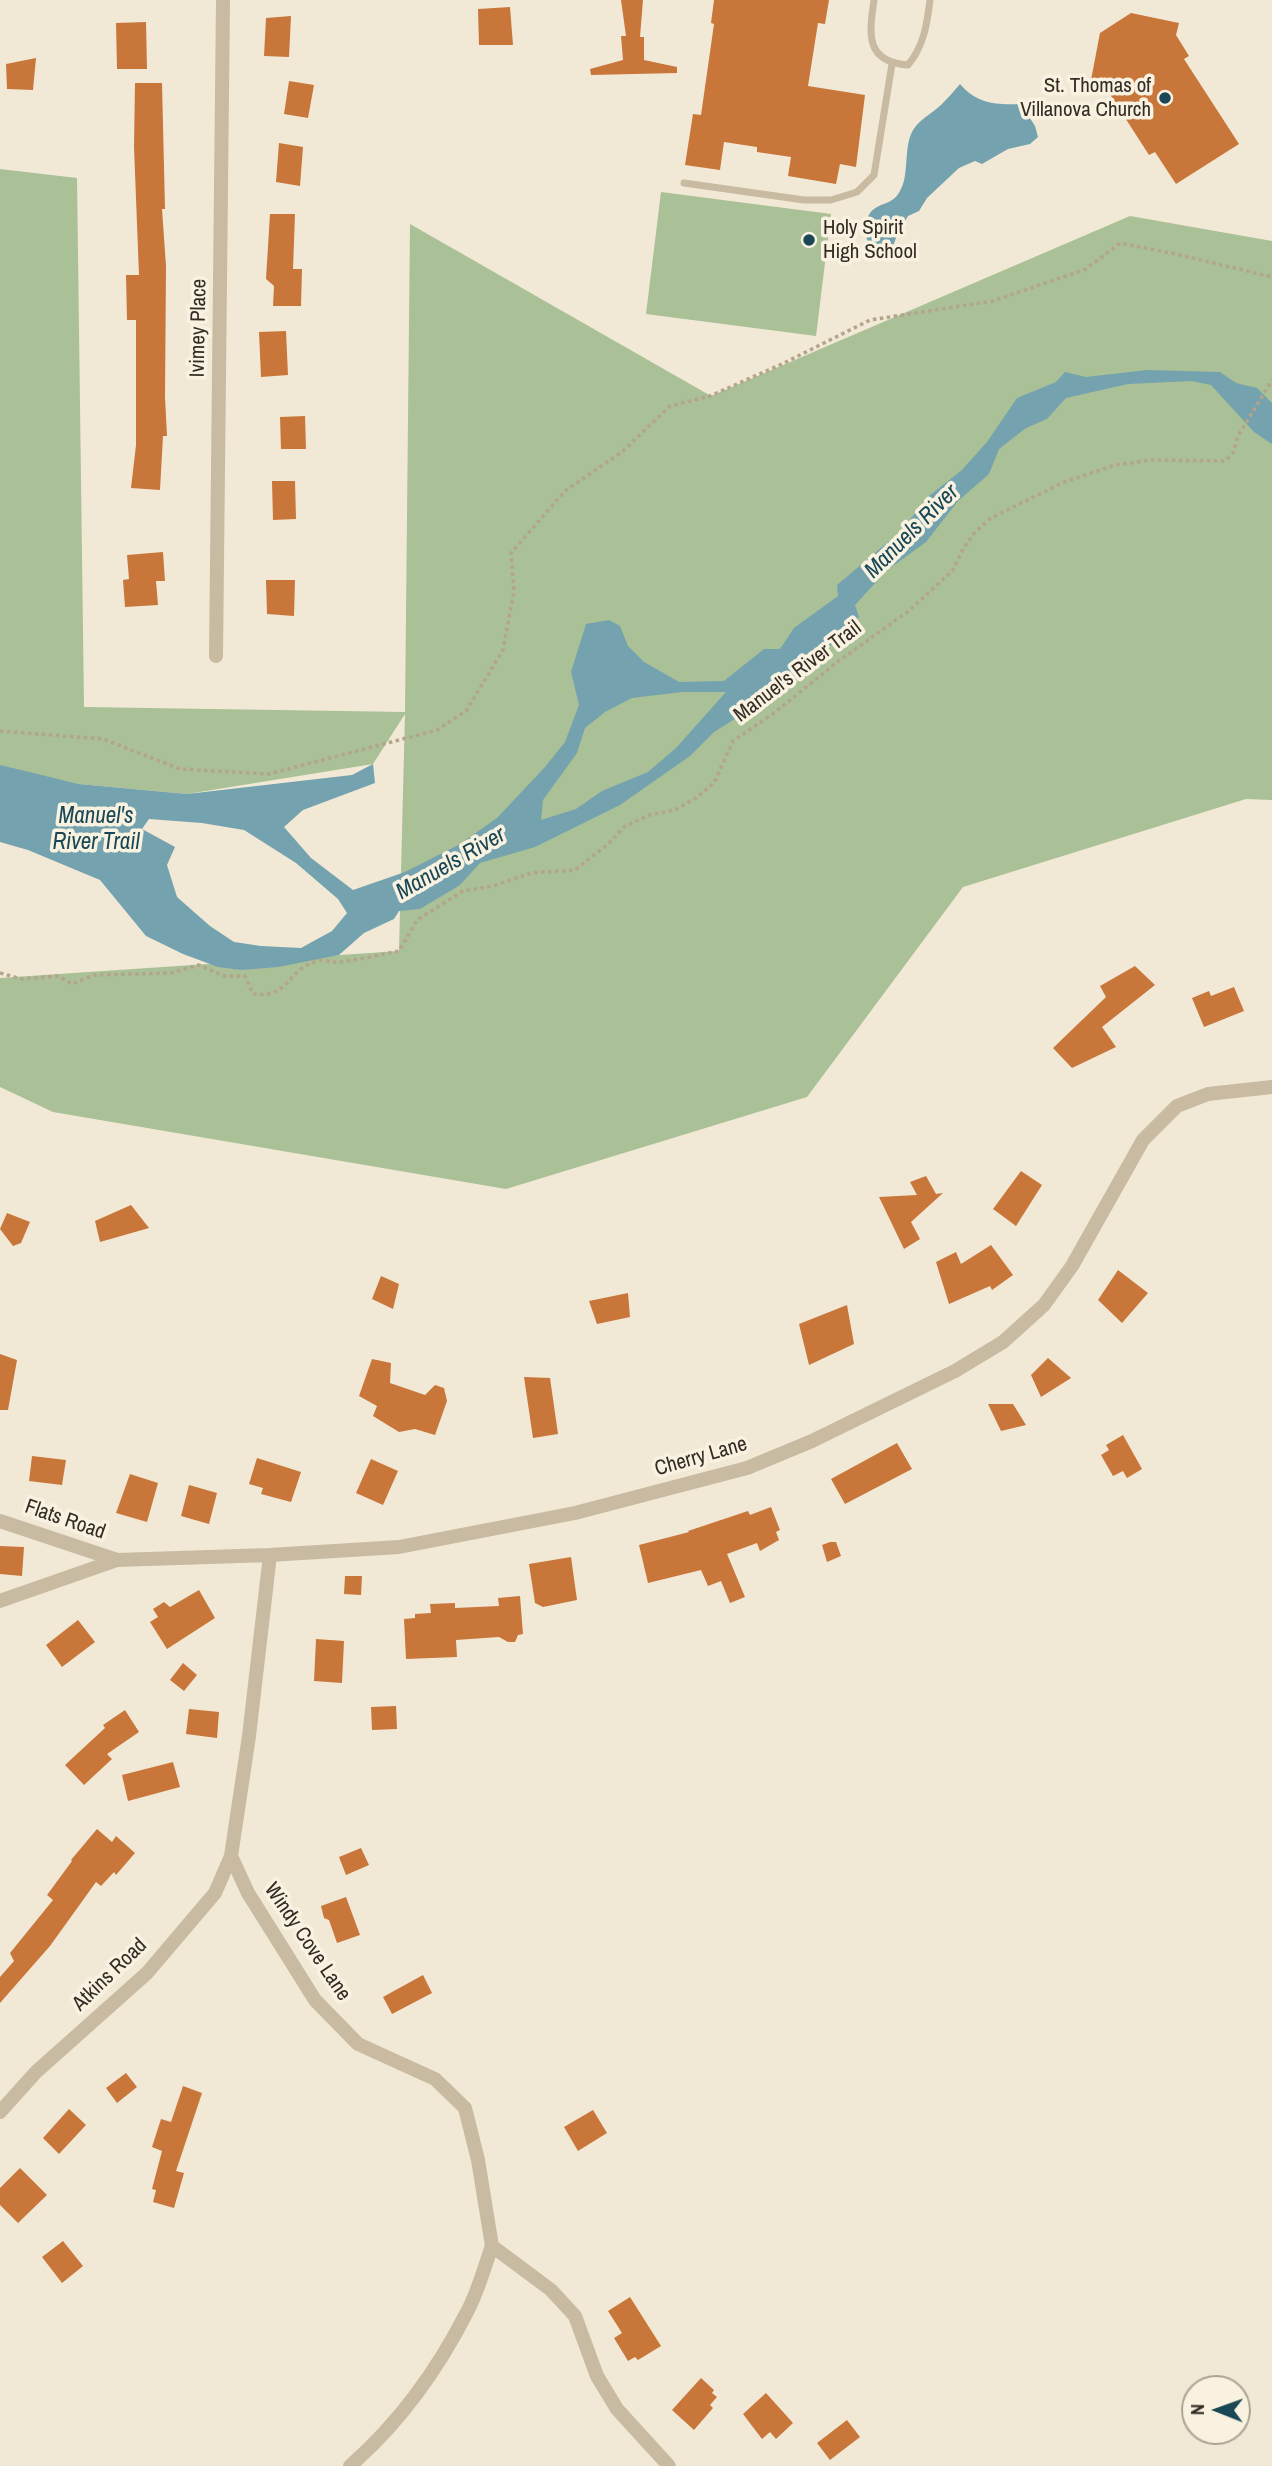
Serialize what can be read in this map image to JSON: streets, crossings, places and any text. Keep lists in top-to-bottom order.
{
  "streets": {
    "street": [
      "Ivimey Place",
      "Cherry Lane",
      "Flats Road",
      "Windy Cove Lane",
      "Atkins Road"
    ],
    "path": ["Manuel's River Trail"]
  },
  "crossings": [
    ["Cherry Lane", "Flats Road"],
    ["Windy Cove Lane", "Atkins Road"]
  ],
  "water": ["Manuels River", "Manuel's River Trail"],
  "places": ["St. Thomas of Villanova Church", "Holy Spirit High School"],
  "north": "left"
}
